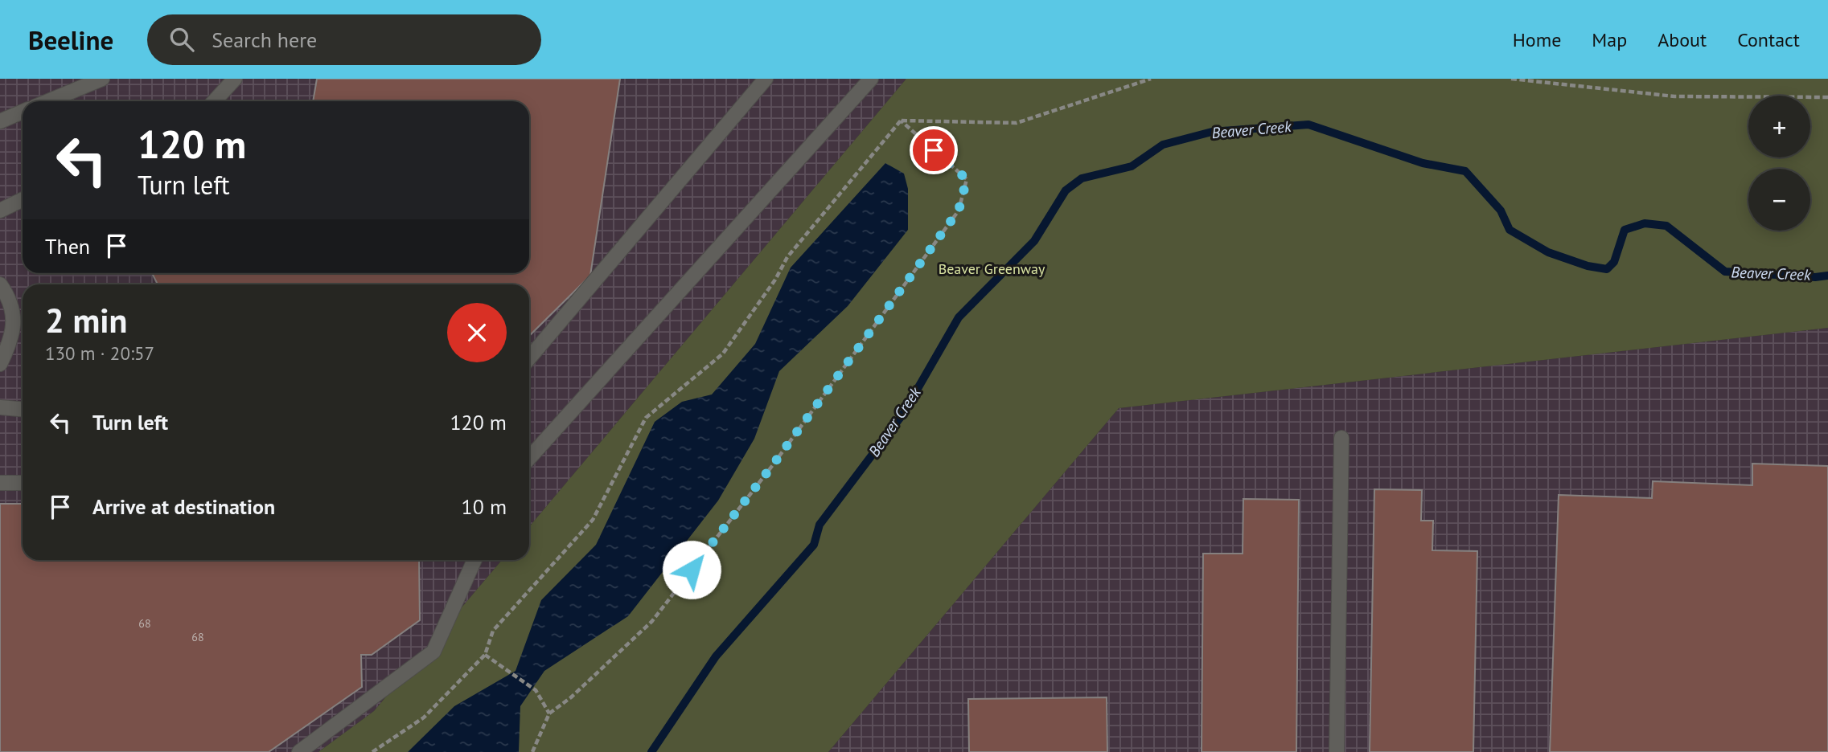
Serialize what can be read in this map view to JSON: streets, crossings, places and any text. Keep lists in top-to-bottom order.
{
  "water": ["Beaver Creek"],
  "parks": ["Beaver Greenway"],
  "house_numbers": ["68", "68"],
  "page": {
    "header": "Beeline",
    "search": "Search here",
    "nav": [
      "Home",
      "Map",
      "About",
      "Contact"
    ],
    "map_buttons": ["+", "−"],
    "turn": ["120 m", "Turn left"],
    "then": "Then",
    "heading": ["2 min", "130 m · 20:57"],
    "list": [
      {
        "name": "Turn left",
        "value": "120 m"
      },
      {
        "name": "Arrive at destination",
        "value": "10 m"
      }
    ]
  }
}
